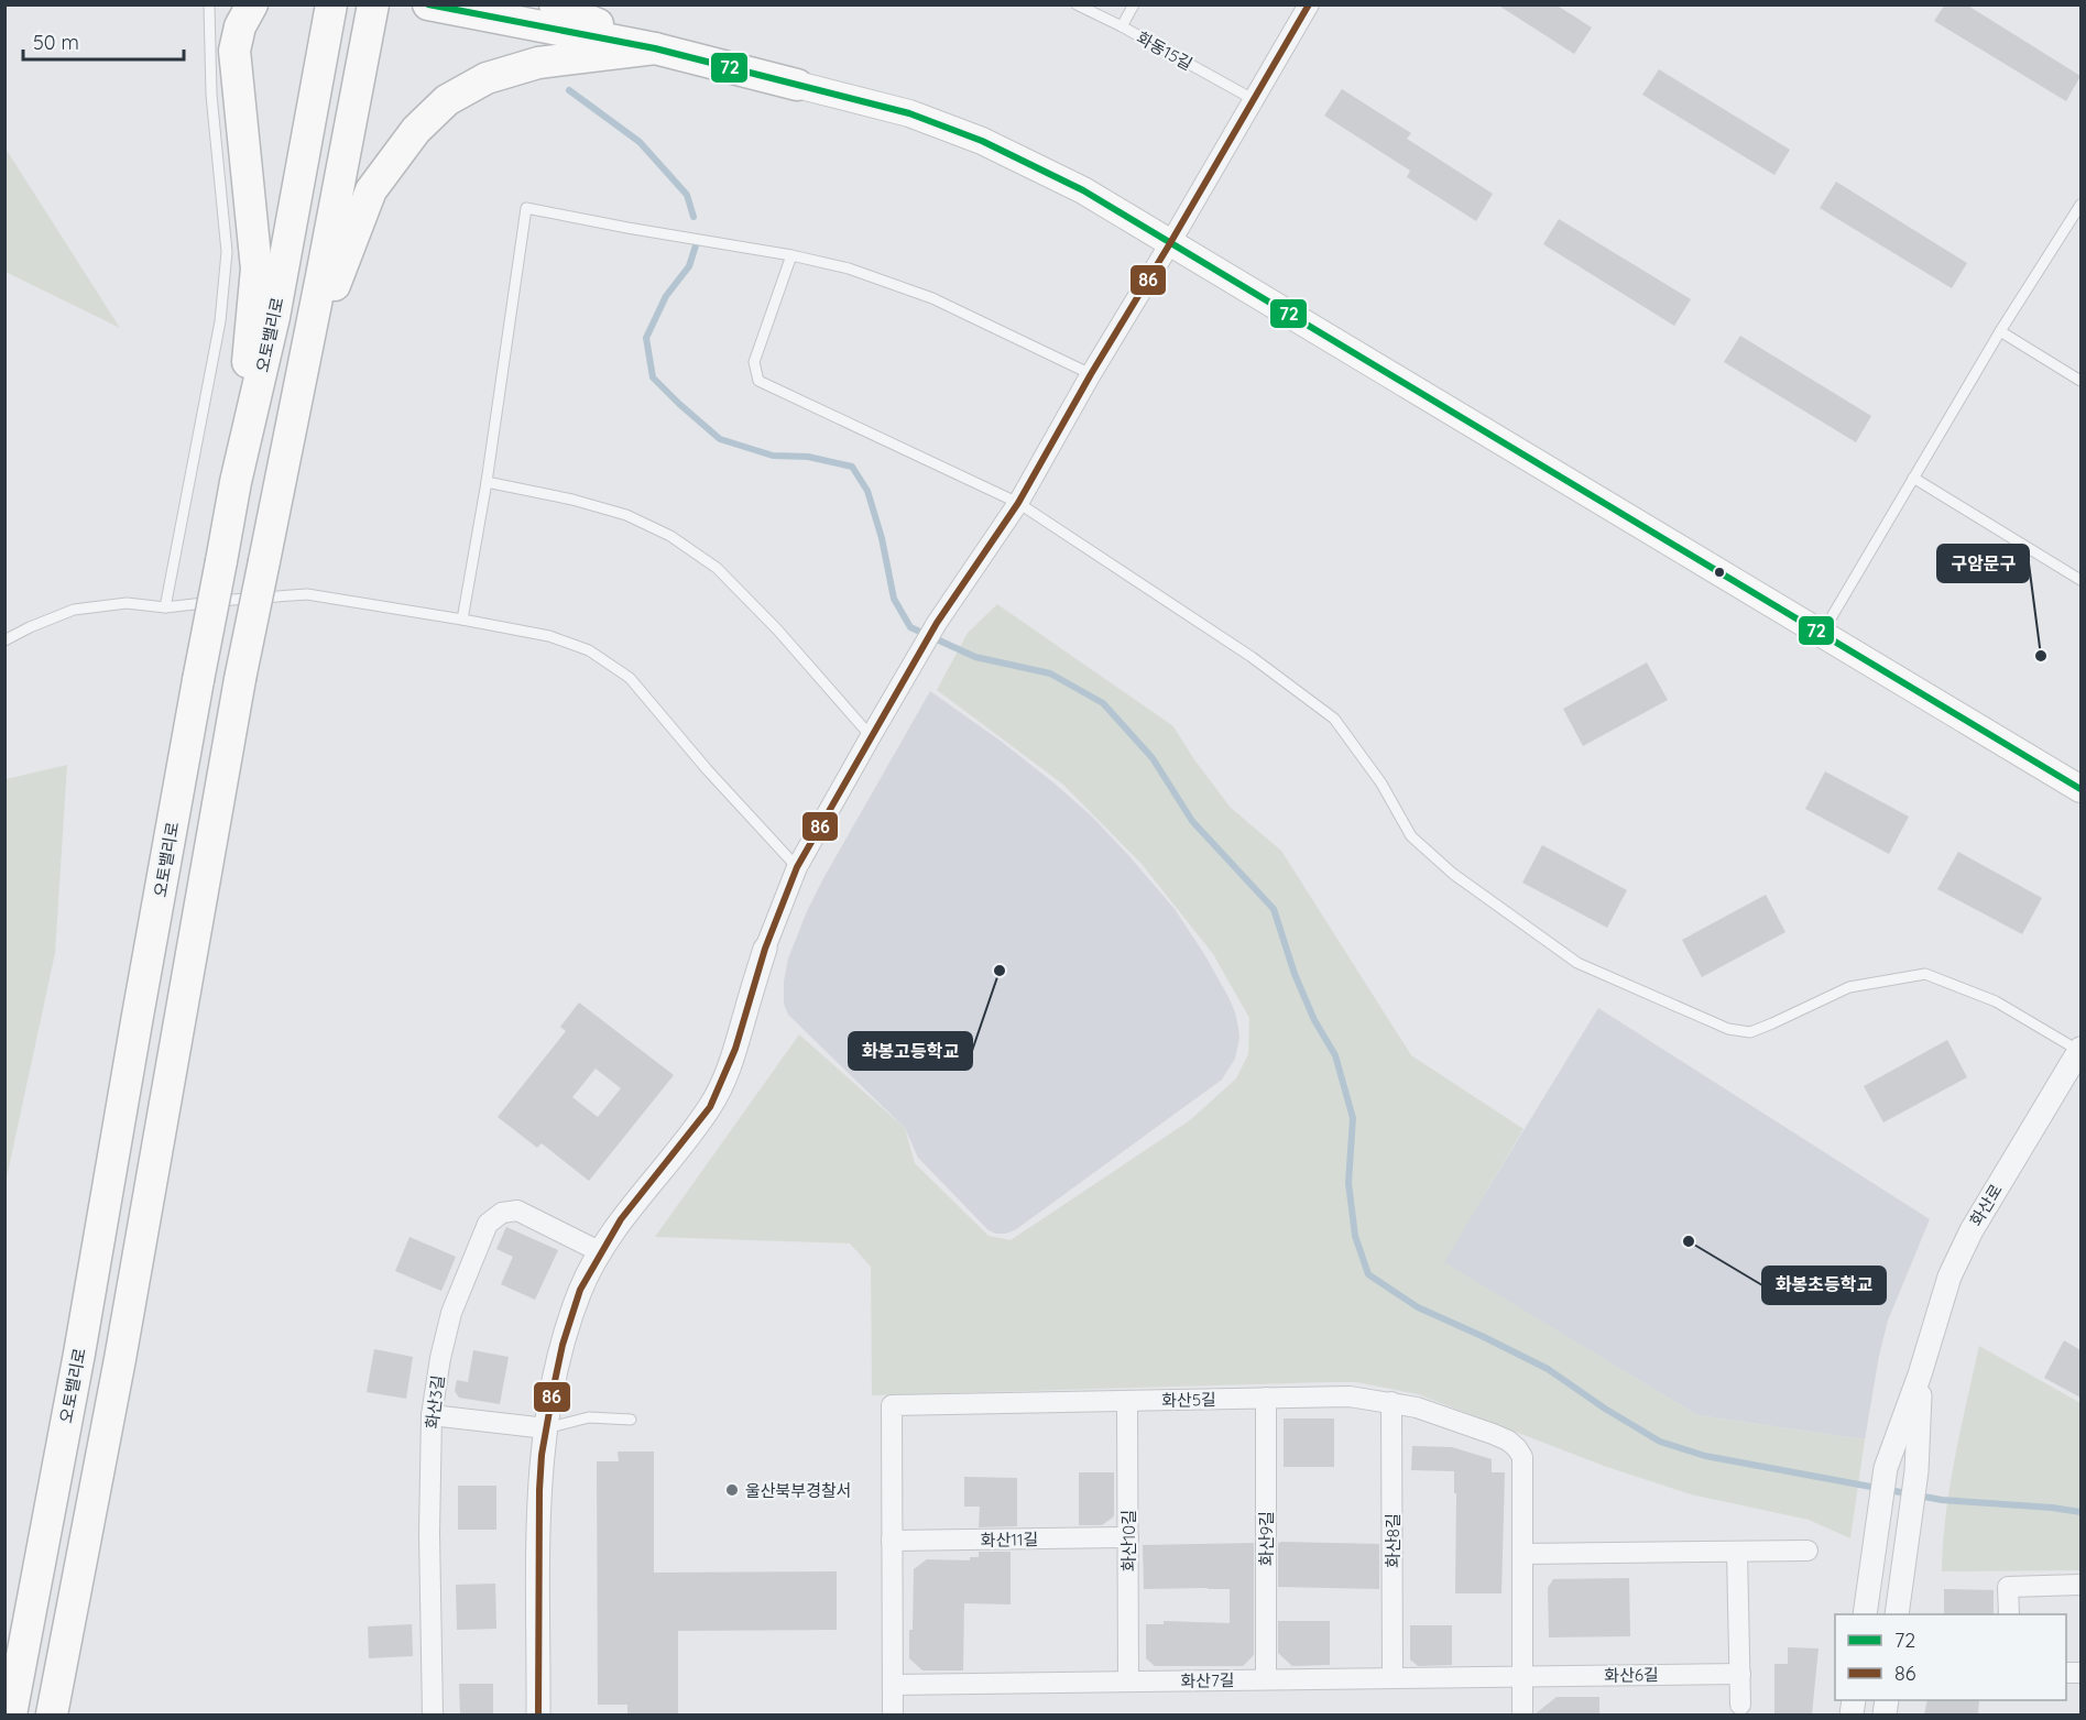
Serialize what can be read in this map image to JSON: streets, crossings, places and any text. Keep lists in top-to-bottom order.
{
  "streets": {
    "highway": ["오토밸리로"],
    "street": [
      "화산로",
      "화산5길",
      "화산3길",
      "화산9길",
      "화산11길",
      "화산10길",
      "화산8길",
      "화산6길",
      "화산7길"
    ],
    "lane": ["화동15길"]
  },
  "crossings": [
    ["화산5길", "화산9길"],
    ["화산5길", "화산11길"],
    ["화산5길", "화산10길"],
    ["화산5길", "화산8길"],
    ["화산5길", "화산6길"],
    ["화산5길", "화산7길"],
    ["화산9길", "화산7길"],
    ["화산11길", "화산10길"],
    ["화산10길", "화산7길"],
    ["화산8길", "화산7길"],
    ["화산6길", "화산7길"]
  ],
  "places": [
    "구암문구",
    "화봉고등학교",
    "화봉초등학교",
    "울산북부경찰서"
  ],
  "lines": ["transit line 72", "transit line 86"],
  "legend": ["72", "86"],
  "scale_bar": "50 m"
}
